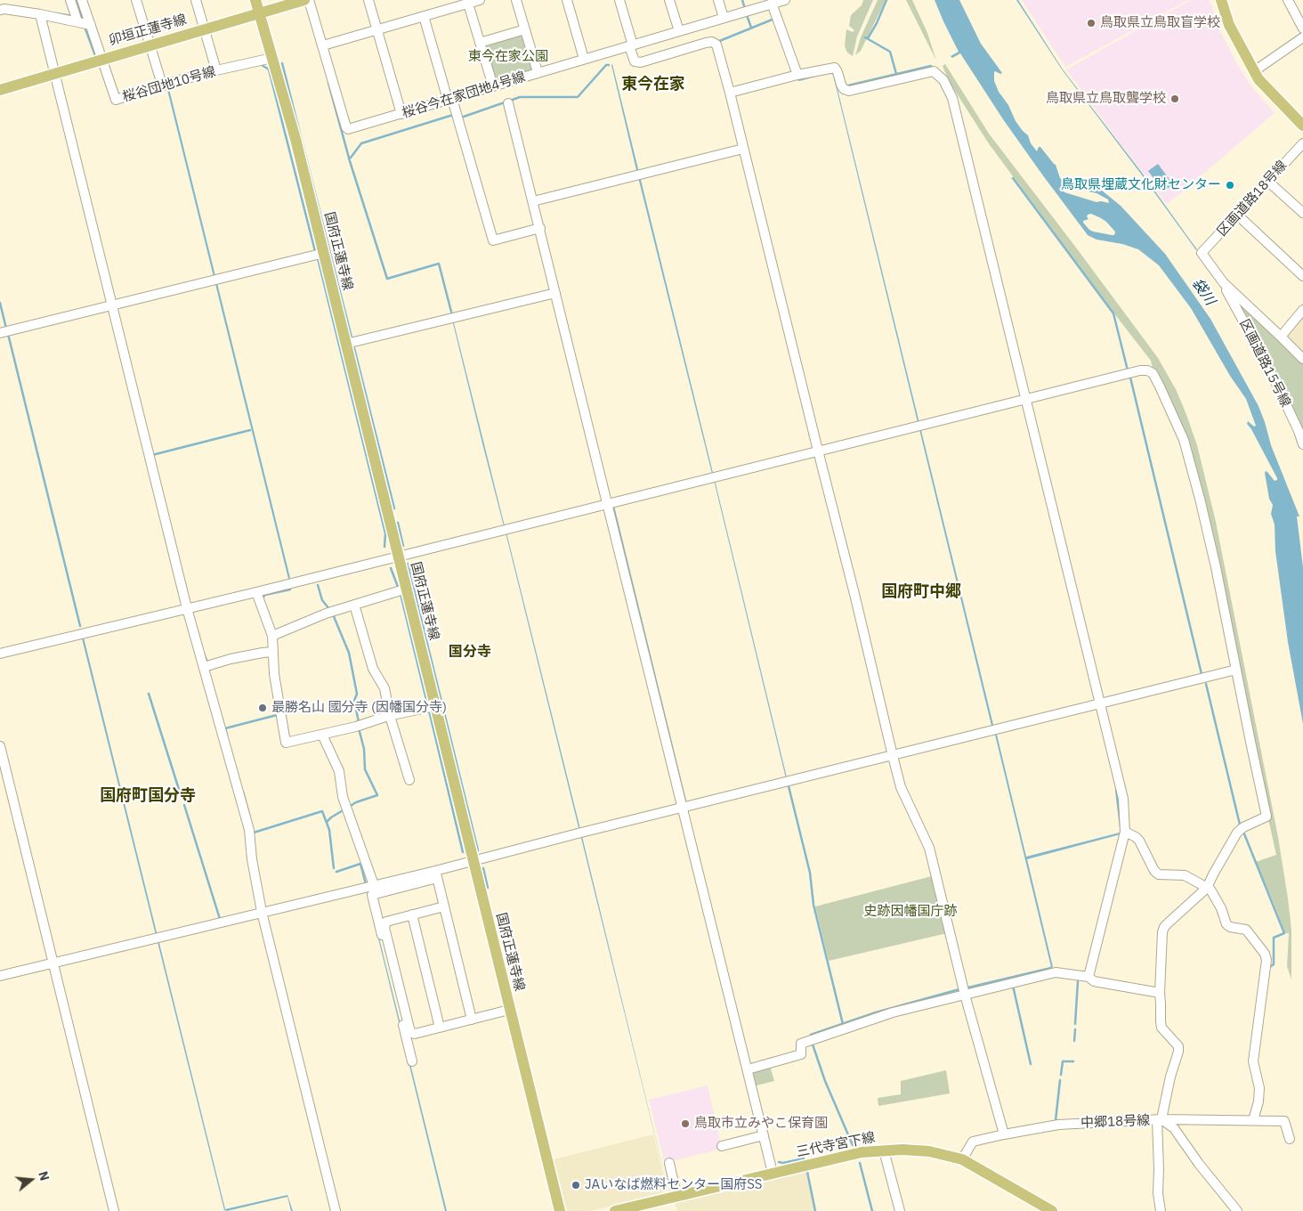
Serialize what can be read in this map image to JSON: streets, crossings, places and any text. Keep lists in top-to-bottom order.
{
  "streets": {
    "main road": ["卯垣正蓮寺線", "国府正蓮寺線", "三代寺宮下線"],
    "street": [
      "桜谷団地10号線",
      "桜谷今在家団地4号線",
      "区画道路18号線",
      "区画道路15号線",
      "中郷18号線"
    ]
  },
  "crossings": [
    ["卯垣正蓮寺線", "桜谷団地10号線"],
    ["卯垣正蓮寺線", "国府正蓮寺線"],
    ["桜谷団地10号線", "国府正蓮寺線"],
    ["区画道路18号線", "区画道路15号線"],
    ["中郷18号線", "三代寺宮下線"]
  ],
  "districts": [
    "東今在家",
    "国府町中郷",
    "国分寺",
    "国府町国分寺"
  ],
  "water": ["袋川"],
  "parks": ["東今在家公園", "史跡因幡国庁跡"],
  "places": [
    "鳥取県立鳥取盲学校",
    "鳥取県立鳥取聾学校",
    "鳥取県埋蔵文化財センター",
    "最勝名山 國分寺 (因幡国分寺)",
    "鳥取市立みやこ保育園",
    "JAいなば燃料センター国府SS"
  ],
  "north": "right"
}
